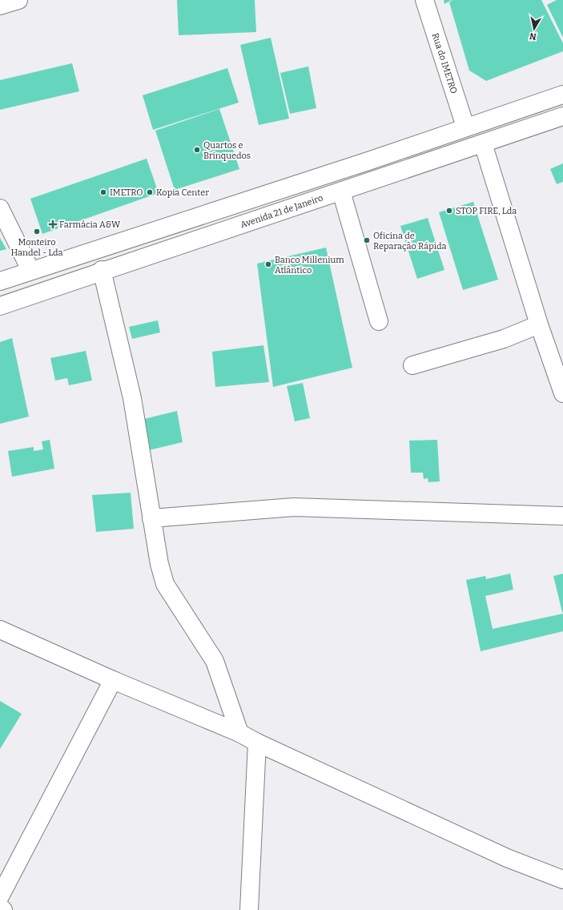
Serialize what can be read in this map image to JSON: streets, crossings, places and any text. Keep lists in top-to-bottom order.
{
  "streets": {
    "main road": ["Rua do IMETRO", "Avenida 21 de Janeiro"]
  },
  "places": {
    "other": [
      "Quartos e Brinquedos",
      "IMETRO",
      "Kopia Center",
      "STOP FIRE, Lda",
      "Monteiro Handel - Lda",
      "Oficina de Reparação Rápida",
      "Banco Millenium Atlântico"
    ],
    "health": ["Farmácia A&W"]
  },
  "north": "bottom"
}
